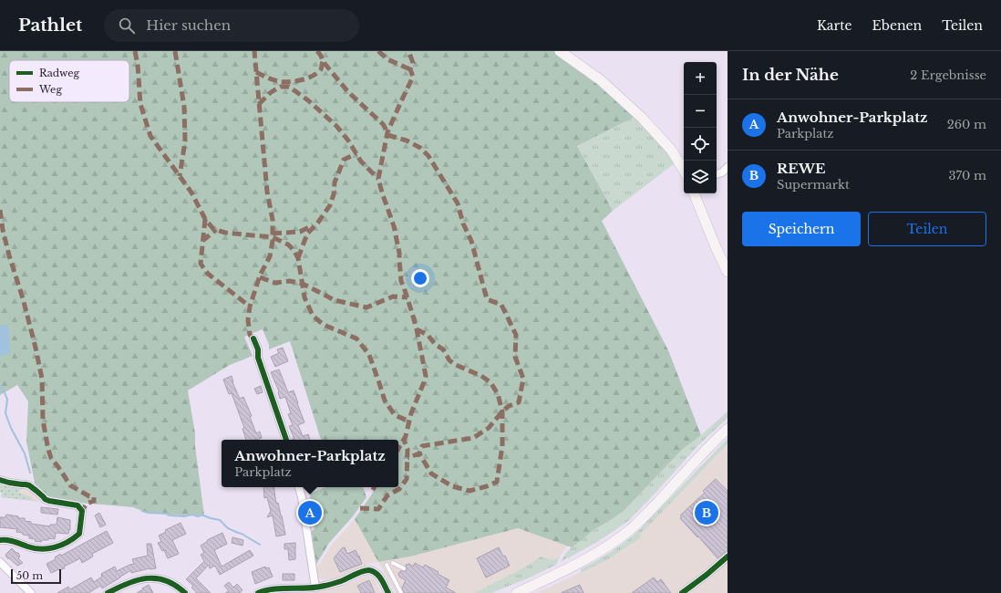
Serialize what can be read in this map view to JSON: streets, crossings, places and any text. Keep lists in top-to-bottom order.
{
  "legend": ["Radweg", "Weg"],
  "scale_bar": "50 m",
  "page": {
    "header": "Pathlet",
    "search": "Hier suchen",
    "nav": ["Karte", "Ebenen", "Teilen"],
    "heading": ["In der Nähe", "2 Ergebnisse"],
    "map_buttons": ["+", "−"],
    "list": [
      {
        "mark": "A",
        "name": "Anwohner-Parkplatz",
        "note": "Parkplatz",
        "value": "260 m"
      },
      {
        "mark": "B",
        "name": "REWE",
        "note": "Supermarkt",
        "value": "370 m"
      }
    ],
    "buttons": ["Speichern", "Teilen"],
    "popup": ["Anwohner-Parkplatz", "Parkplatz"],
    "pins": ["A", "B"],
    "scale": "50 m"
  }
}
